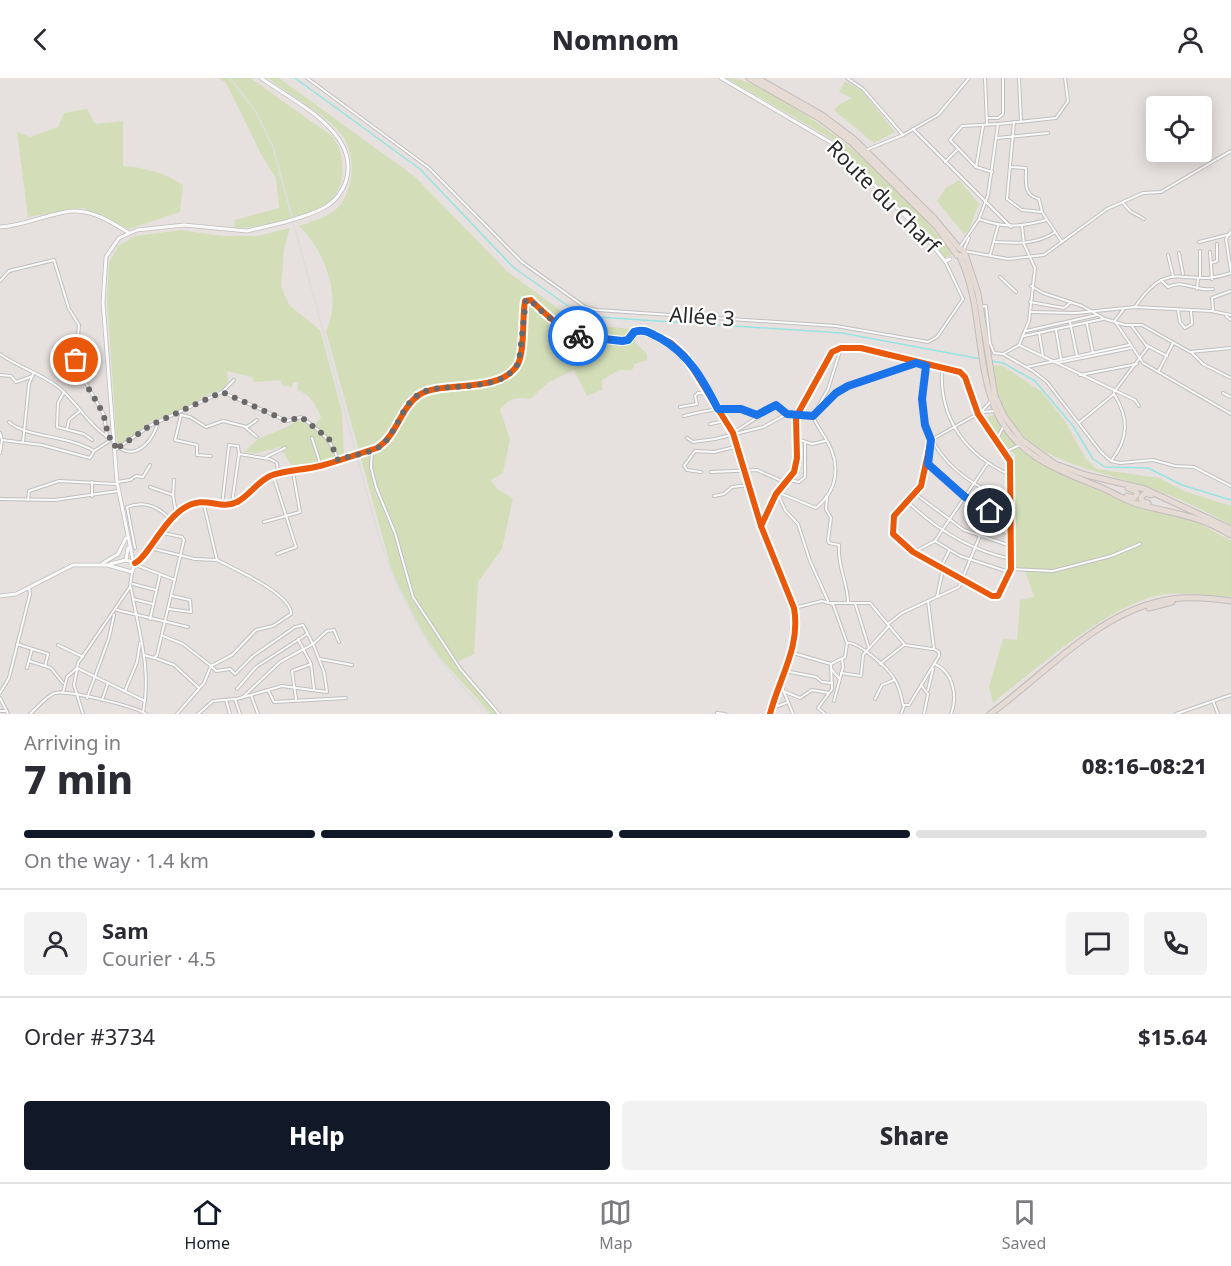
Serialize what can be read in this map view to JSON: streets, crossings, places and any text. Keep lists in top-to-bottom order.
{
  "streets": {
    "street": ["Route du Charf", "Allée 3"]
  },
  "page": {
    "header": "Nomnom",
    "heading": ["7 min", "Arriving in", "08:16–08:21"],
    "panel": [
      "Sam",
      "Courier · 4.5",
      "Order #3734",
      "$15.64"
    ],
    "bar": "On the way · 1.4 km",
    "buttons": ["Help", "Share"],
    "tabs": ["Home", "Map", "Saved"]
  }
}
